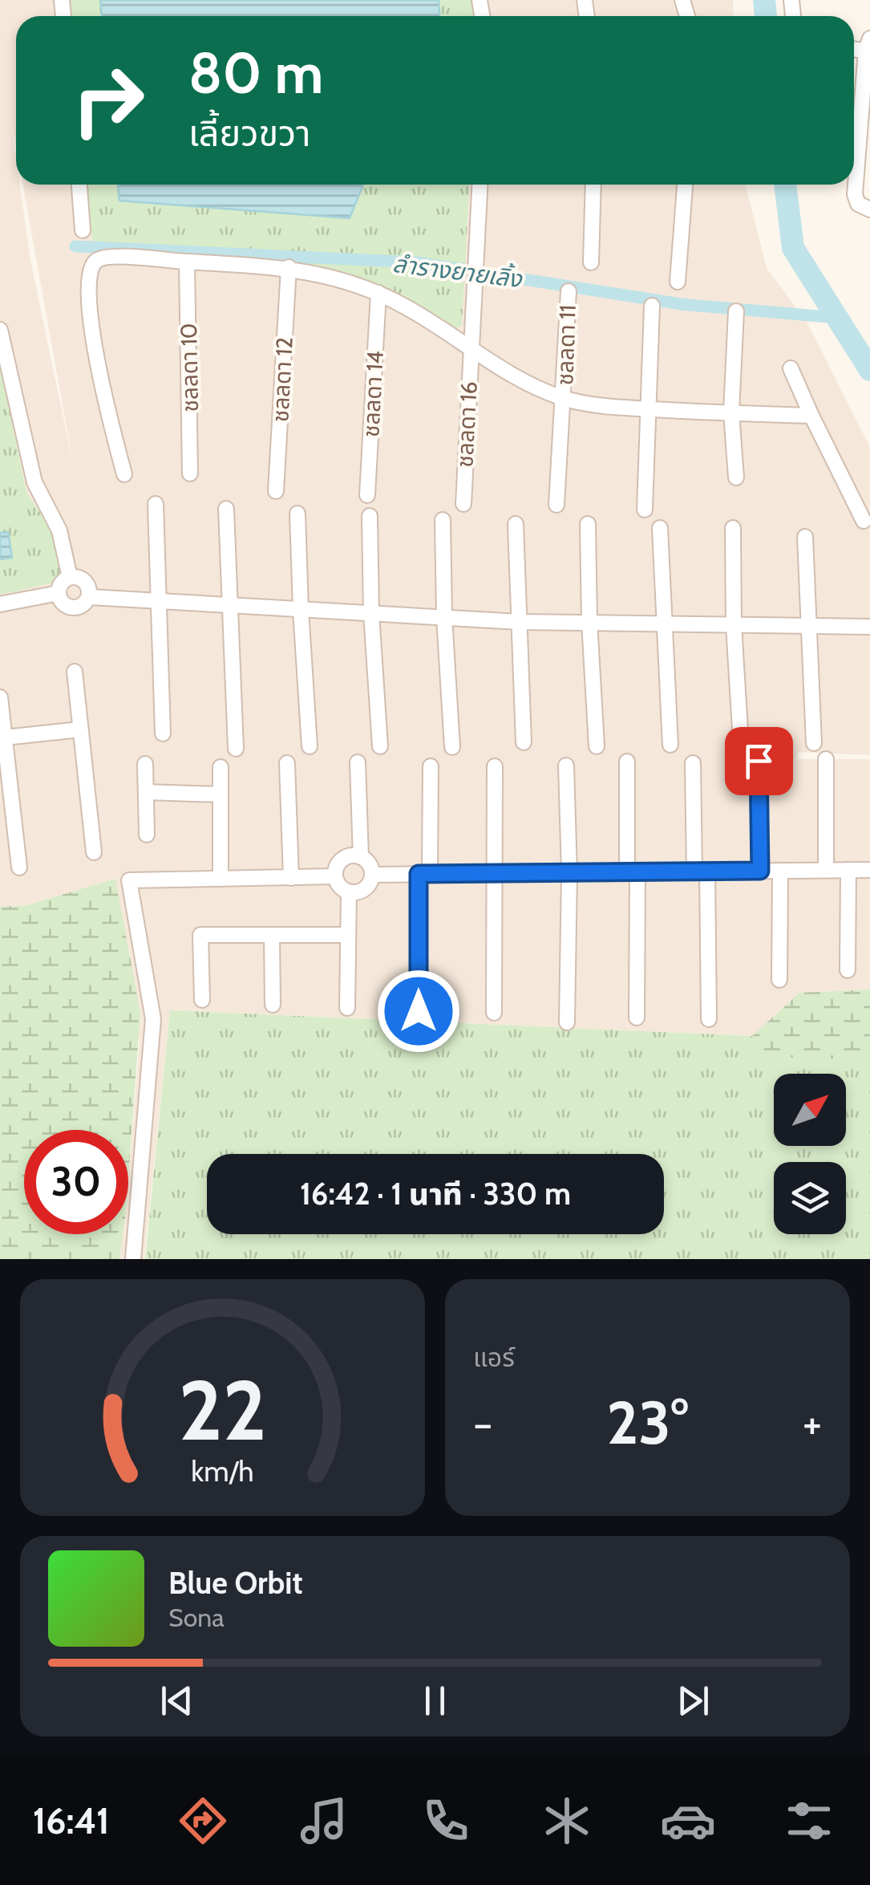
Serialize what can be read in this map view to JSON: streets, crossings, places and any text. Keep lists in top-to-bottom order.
{
  "streets": {
    "street": [
      "ชลลดา 11",
      "ชลลดา 10",
      "ชลลดา 12",
      "ชลลดา 14",
      "ชลลดา 16"
    ]
  },
  "water": ["ลำรางยายเลิ้ง"],
  "north": "top right",
  "page": {
    "turn": ["80 m", "เลี้ยวขวา"],
    "limit": "30",
    "trip": "16:42 · 1 นาที · 330 m",
    "tile": "แอร์",
    "heat": ["−", "23°", "+"],
    "song": ["Blue Orbit", "Sona"],
    "tabs": "16:41",
    "gauge": ["22", "km/h"]
  }
}
